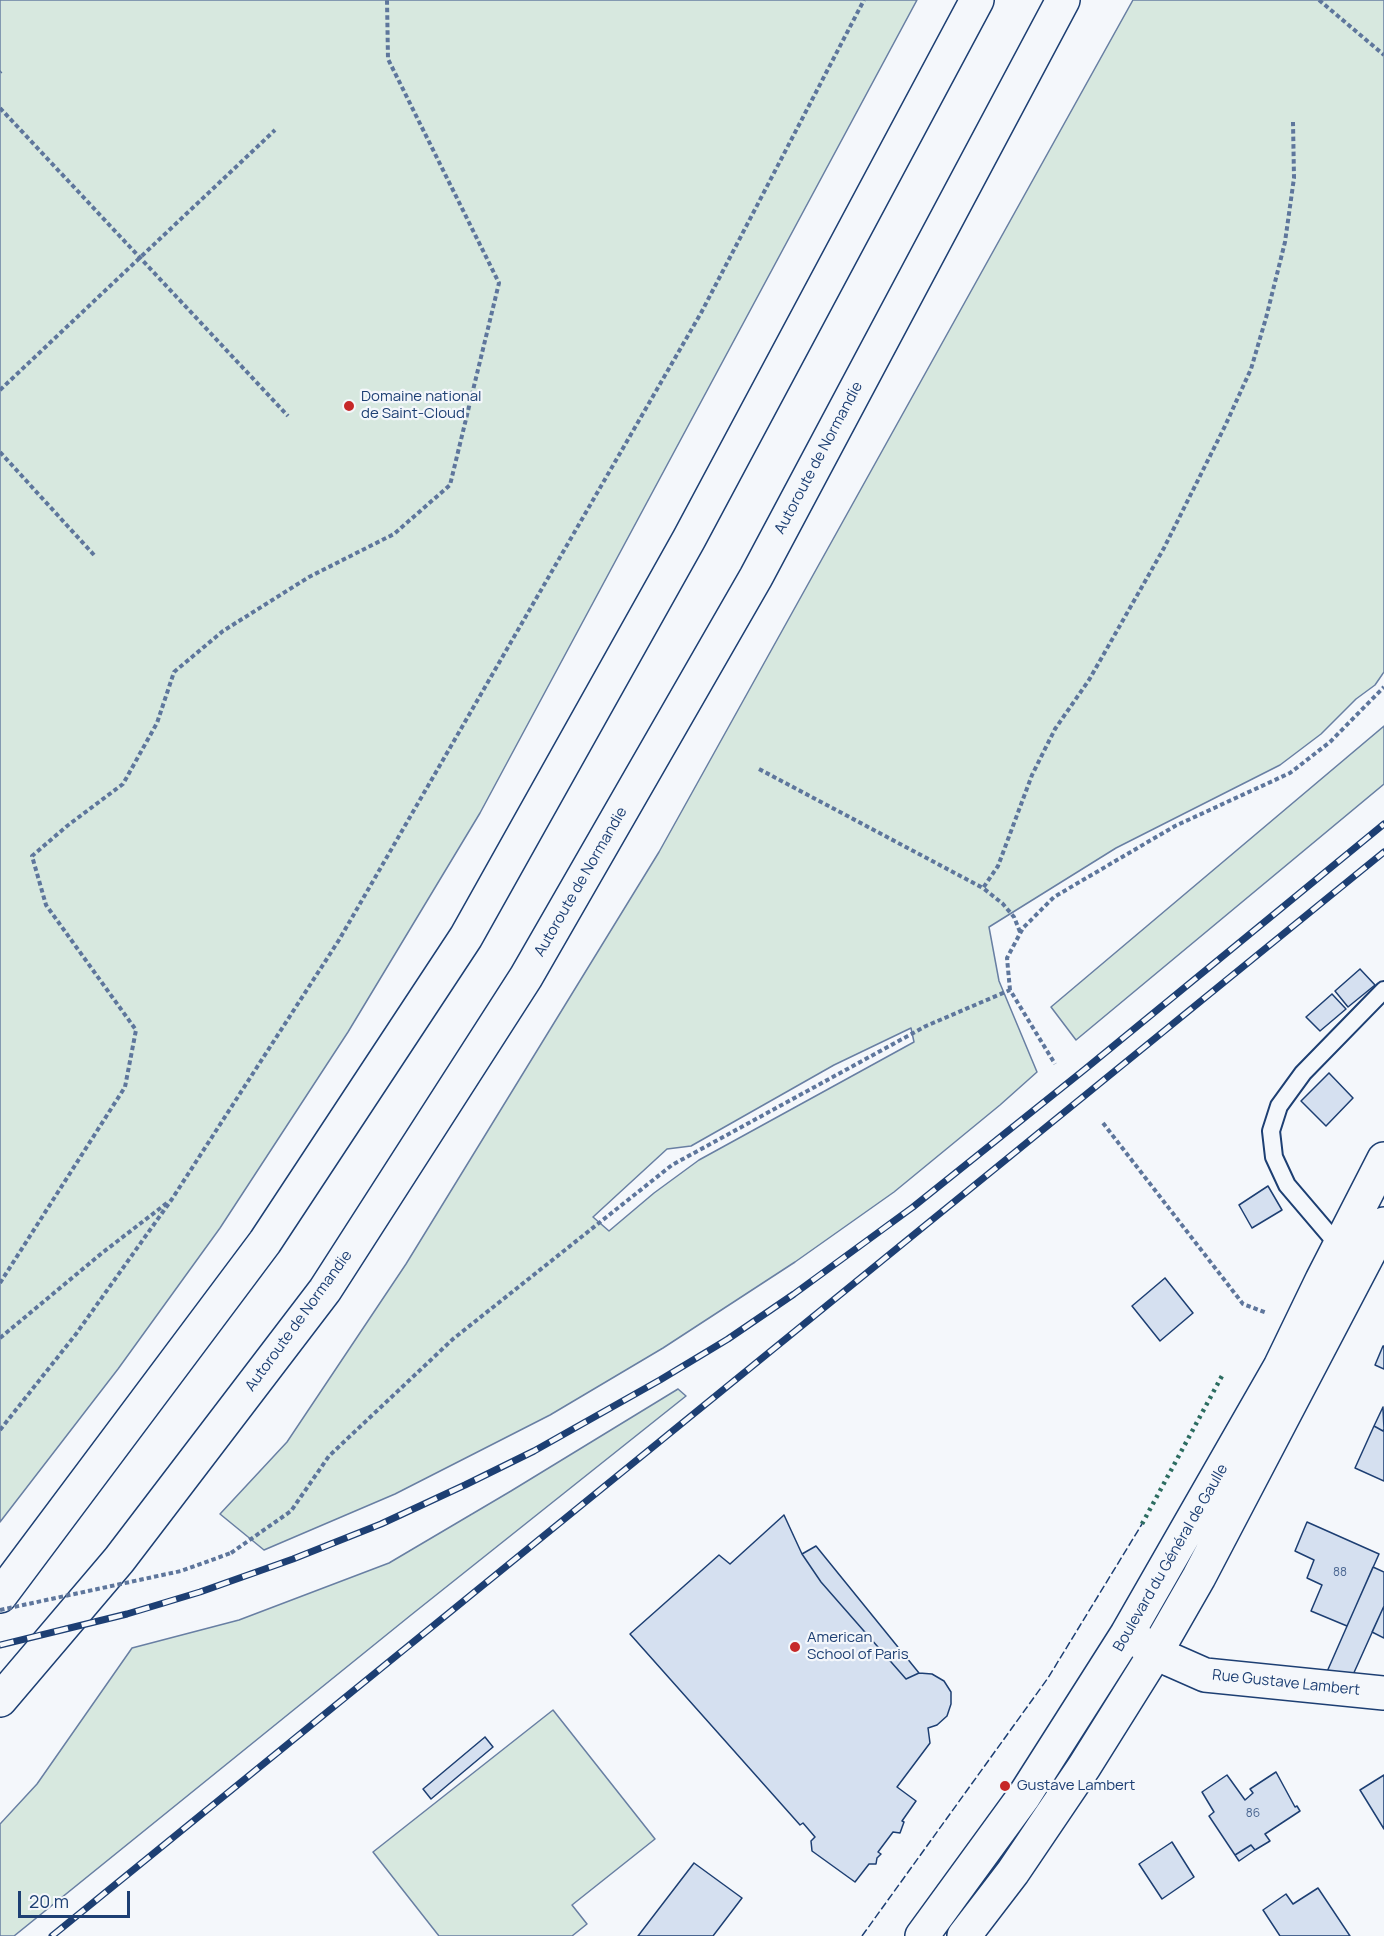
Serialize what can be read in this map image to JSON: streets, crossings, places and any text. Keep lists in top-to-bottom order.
{
  "streets": {
    "main road": ["Autoroute de Normandie", "Boulevard du Général de Gaulle", "Rue Gustave Lambert"]
  },
  "crossings": [
    ["Boulevard du Général de Gaulle", "Rue Gustave Lambert"]
  ],
  "places": ["Domaine national de Saint-Cloud", "American School of Paris", "Gustave Lambert"],
  "house_numbers": ["88", "86"],
  "scale_bar": "20 m"
}
